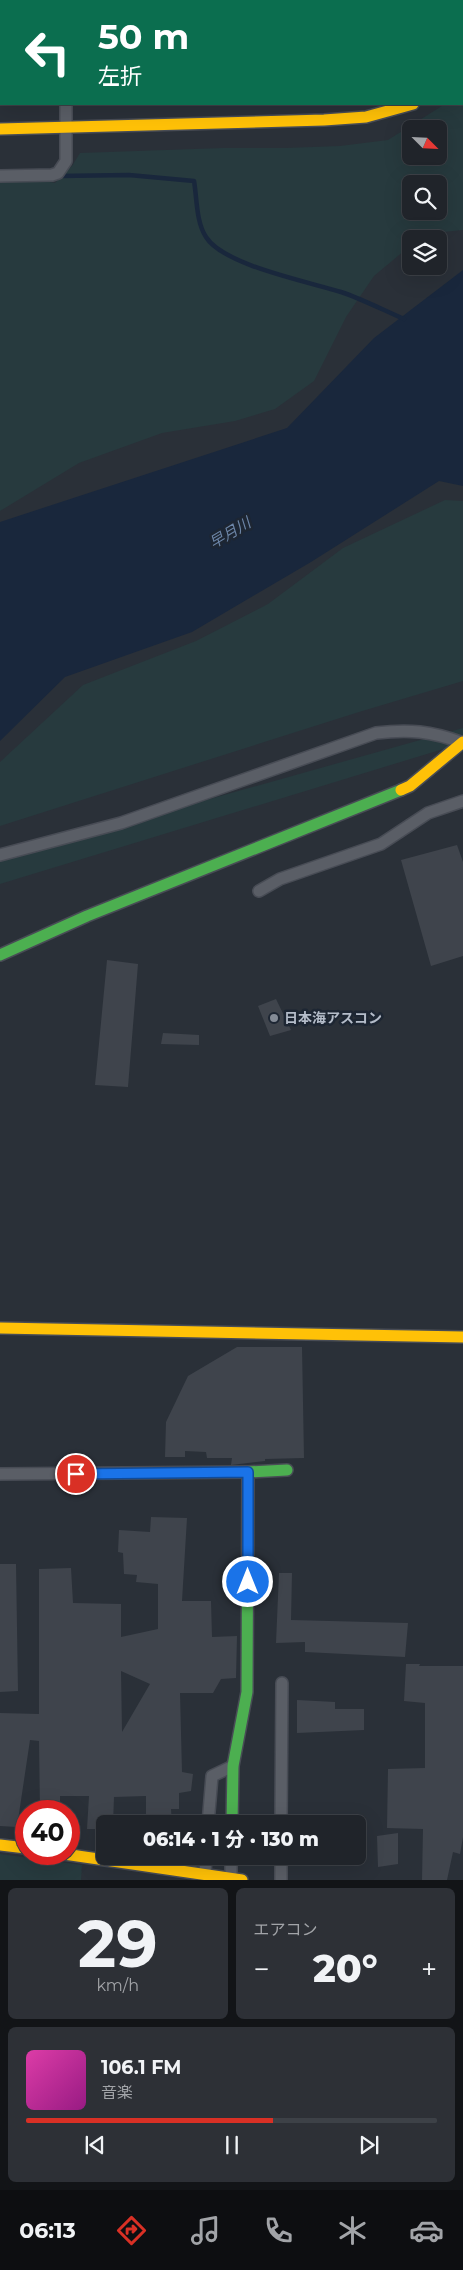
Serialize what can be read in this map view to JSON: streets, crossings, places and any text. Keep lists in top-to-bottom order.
{
  "water": ["早月川"],
  "places": ["日本海アスコン"],
  "north": "bottom right",
  "page": {
    "turn": ["50 m", "左折"],
    "limit": "40",
    "trip": "06:14 · 1 分 · 130 m",
    "tile": [
      ["29", "km/h"],
      "エアコン"
    ],
    "heat": ["−", "20°", "+"],
    "song": ["106.1 FM", "音楽"],
    "tabs": "06:13"
  }
}
